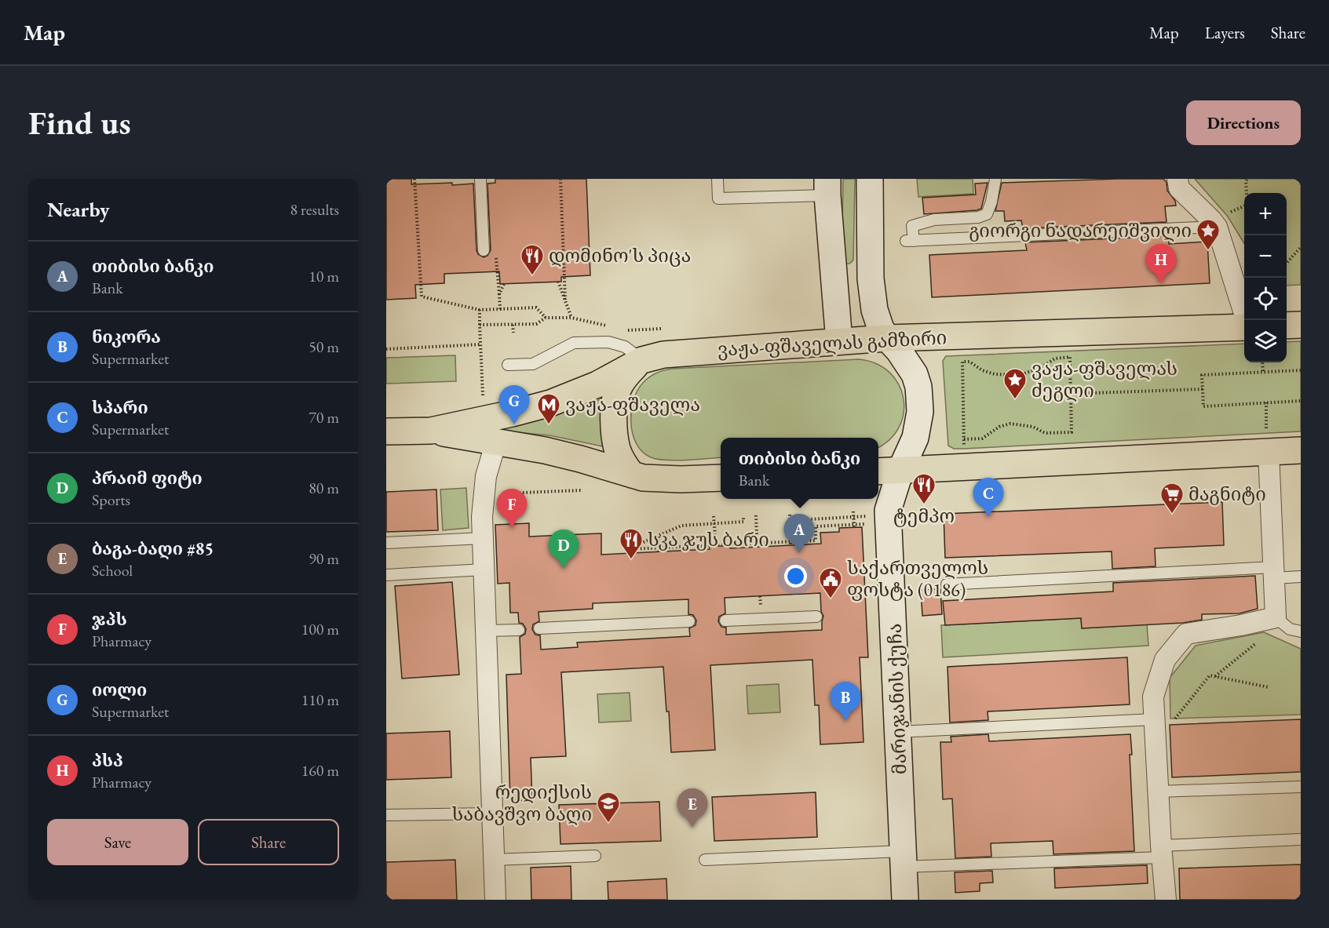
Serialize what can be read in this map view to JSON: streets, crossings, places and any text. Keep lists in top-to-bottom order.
{
  "streets": {
    "main road": ["ვაჟა-ფშაველას გამზირი"],
    "street": ["მარიჯანის ქუჩა"]
  },
  "crossings": [
    ["ვაჟა-ფშაველას გამზირი", "მარიჯანის ქუჩა"]
  ],
  "places": {
    "place": ["გიორგი ნადარეიშვილი", "ვაჟა-ფშაველას ძეგლი"],
    "restaurant": ["დომინო'ს პიცა", "ტემპო", "სკა ჯუს ბარი"],
    "metro station": ["ვაჟა-ფშაველა"],
    "supermarket": ["მაგნიტი"],
    "public building": ["საქართველოს ფოსტა (0186)"],
    "school or university": ["რედიქსის საბავშვო ბაღი"]
  },
  "page": {
    "header": "Map",
    "nav": ["Map", "Layers", "Share"],
    "buttons": [
      "Directions",
      ["Save", "Share"]
    ],
    "title": "Find us",
    "heading": ["Nearby", "8 results"],
    "map_buttons": ["+", "−"],
    "list": [
      {
        "mark": "A",
        "name": "თიბისი ბანკი",
        "note": "Bank",
        "value": "10 m"
      },
      {
        "mark": "B",
        "name": "ნიკორა",
        "note": "Supermarket",
        "value": "50 m"
      },
      {
        "mark": "C",
        "name": "სპარი",
        "note": "Supermarket",
        "value": "70 m"
      },
      {
        "mark": "D",
        "name": "პრაიმ ფიტი",
        "note": "Sports",
        "value": "80 m"
      },
      {
        "mark": "E",
        "name": "ბაგა-ბაღი #85",
        "note": "School",
        "value": "90 m"
      },
      {
        "mark": "F",
        "name": "ჯპს",
        "note": "Pharmacy",
        "value": "100 m"
      },
      {
        "mark": "G",
        "name": "იოლი",
        "note": "Supermarket",
        "value": "110 m"
      },
      {
        "mark": "H",
        "name": "პსპ",
        "note": "Pharmacy",
        "value": "160 m"
      }
    ],
    "pins": [
      "H",
      "G",
      "C",
      "F",
      "A",
      "D",
      "B",
      "E"
    ],
    "popup": ["თიბისი ბანკი", "Bank"]
  }
}
